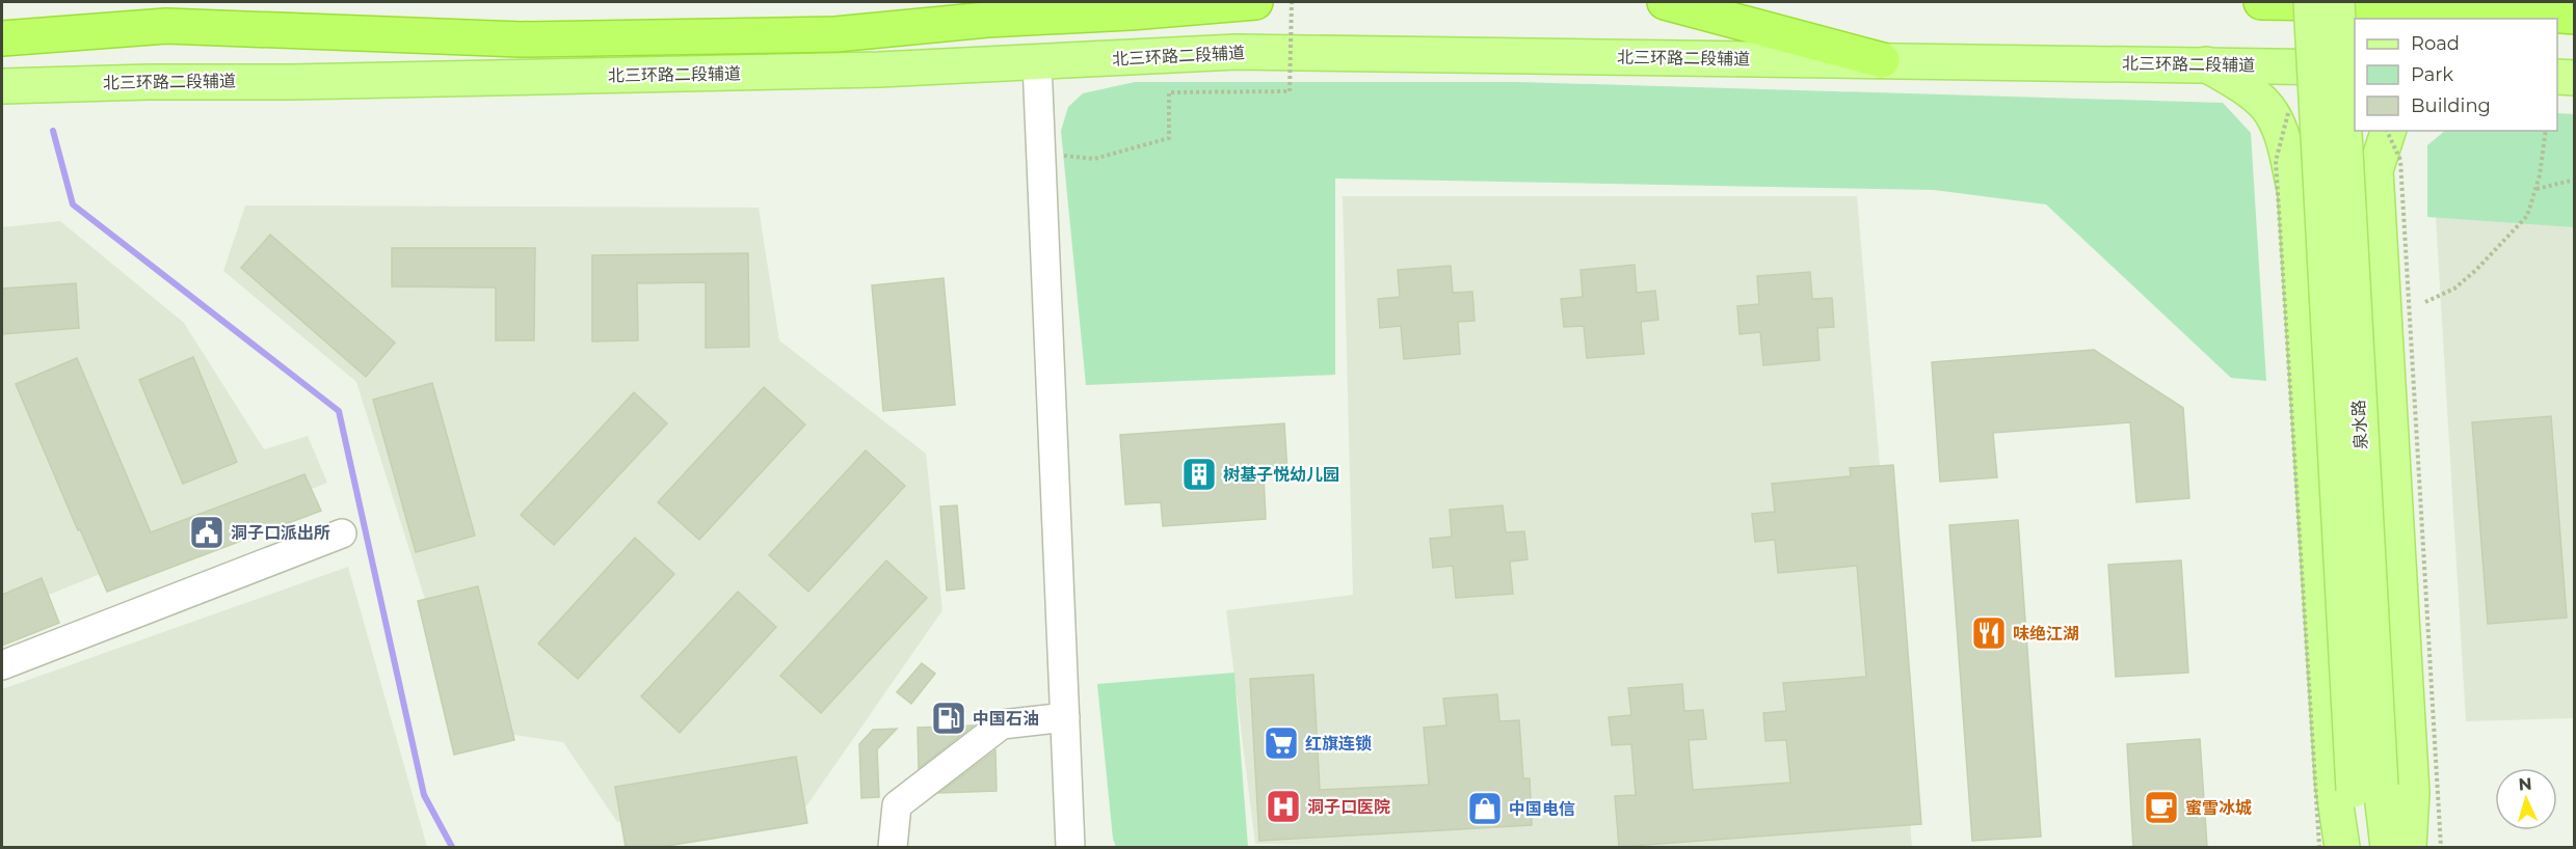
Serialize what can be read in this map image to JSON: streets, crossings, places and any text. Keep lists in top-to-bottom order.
{
  "streets": {
    "main road": ["北三环路二段辅道", "泉水路"]
  },
  "places": {
    "building": ["树基子悦幼儿园"],
    "public building": ["洞子口派出所"],
    "restaurant": ["味绝江湖"],
    "fuel station": ["中国石油"],
    "supermarket": ["红旗连锁"],
    "hospital": ["洞子口医院"],
    "cafe": ["蜜雪冰城"],
    "shop": ["中国电信"]
  },
  "legend": ["Road", "Park", "Building"],
  "north": "top"
}
